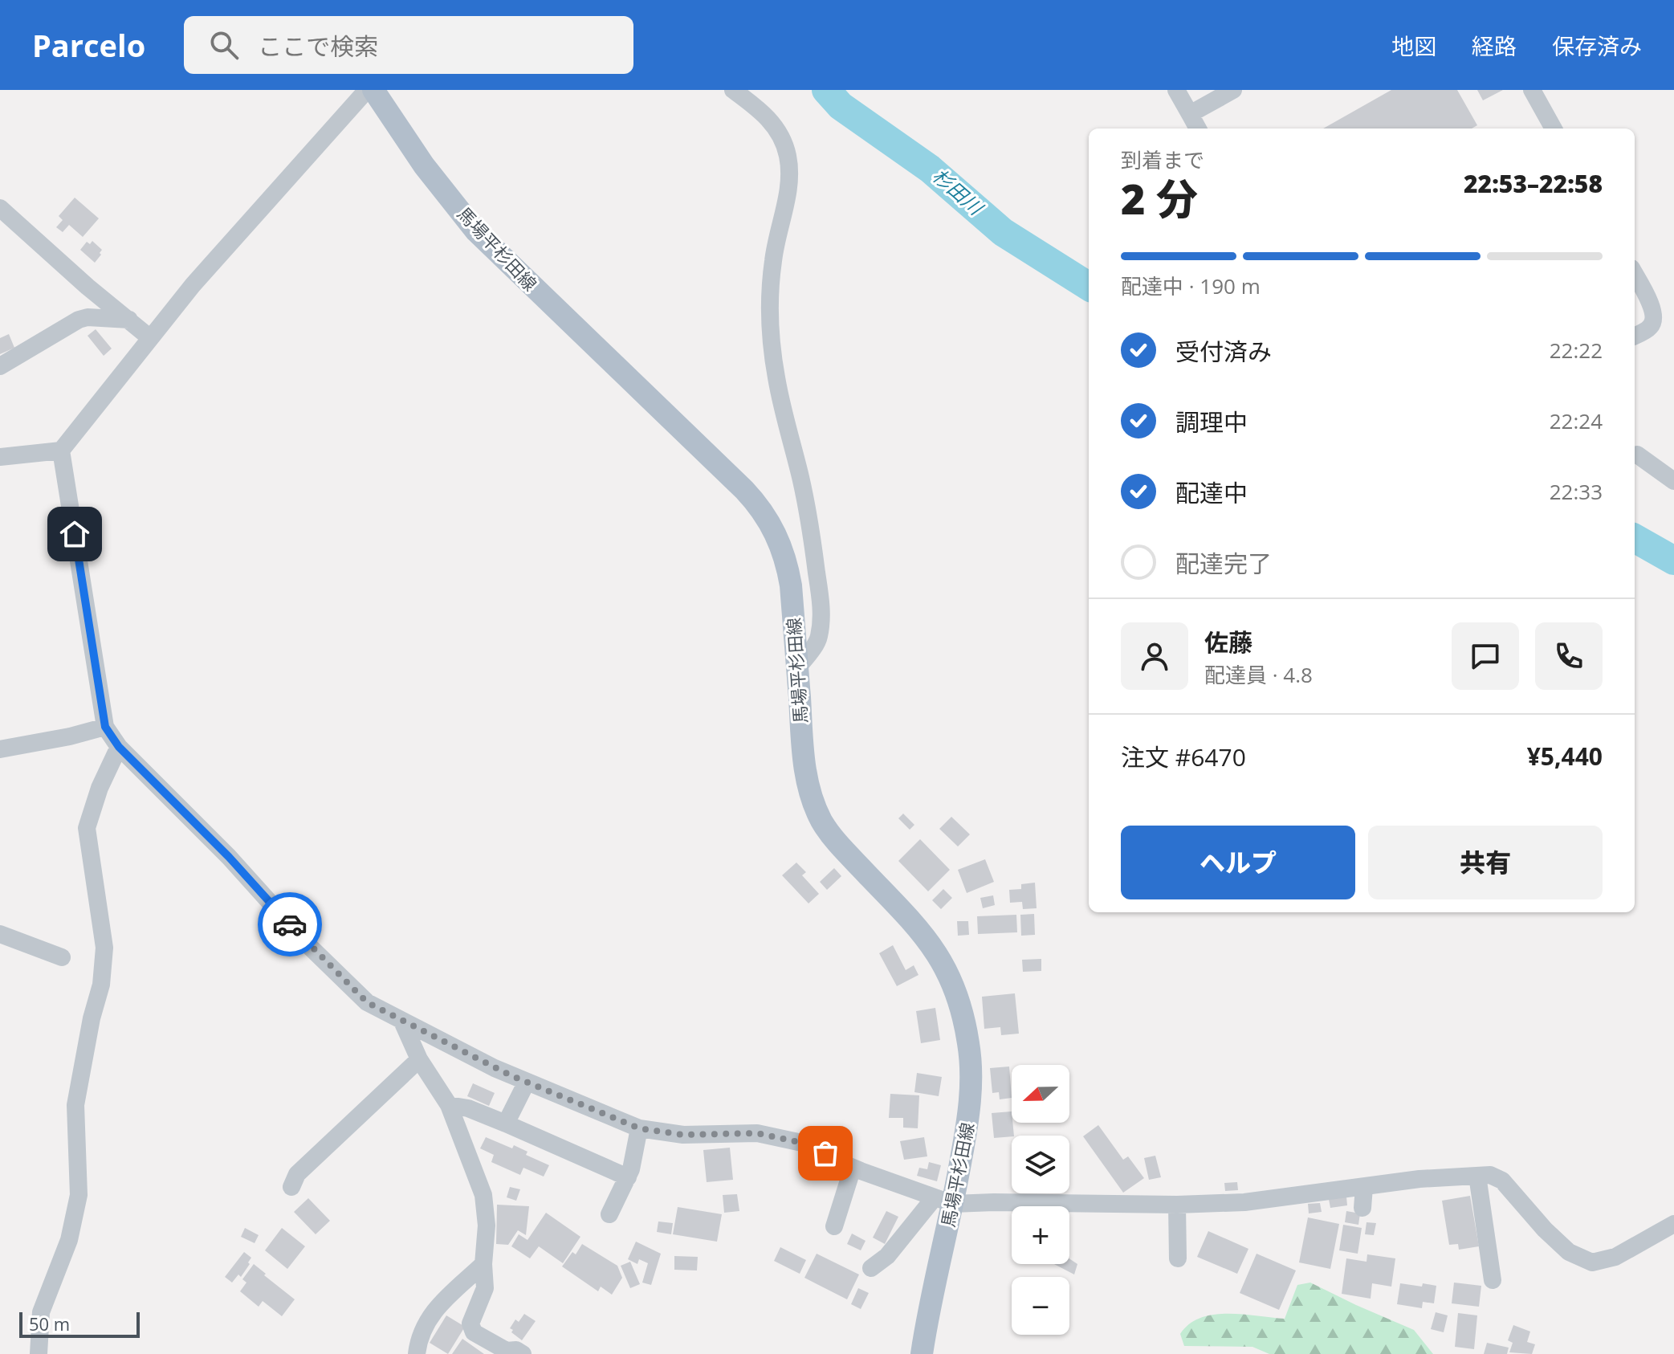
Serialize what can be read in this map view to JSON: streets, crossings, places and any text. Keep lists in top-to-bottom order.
{
  "streets": {
    "main road": ["馬場平杉田線"]
  },
  "water": ["杉田川"],
  "scale_bar": "50 m",
  "north": "left",
  "page": {
    "header": "Parcelo",
    "search": "ここで検索",
    "nav": ["地図", "経路", "保存済み"],
    "heading": ["2 分", "到着まで", "22:53–22:58"],
    "panel": [
      "佐藤",
      "配達員 · 4.8",
      "注文 #6470",
      "¥5,440"
    ],
    "bar": "配達中 · 190 m",
    "list": [
      ["受付済み", "22:22"],
      ["調理中", "22:24"],
      ["配達中", "22:33"],
      "配達完了"
    ],
    "buttons": ["ヘルプ", "共有"],
    "map_buttons": ["+", "−"],
    "scale": "50 m"
  }
}
